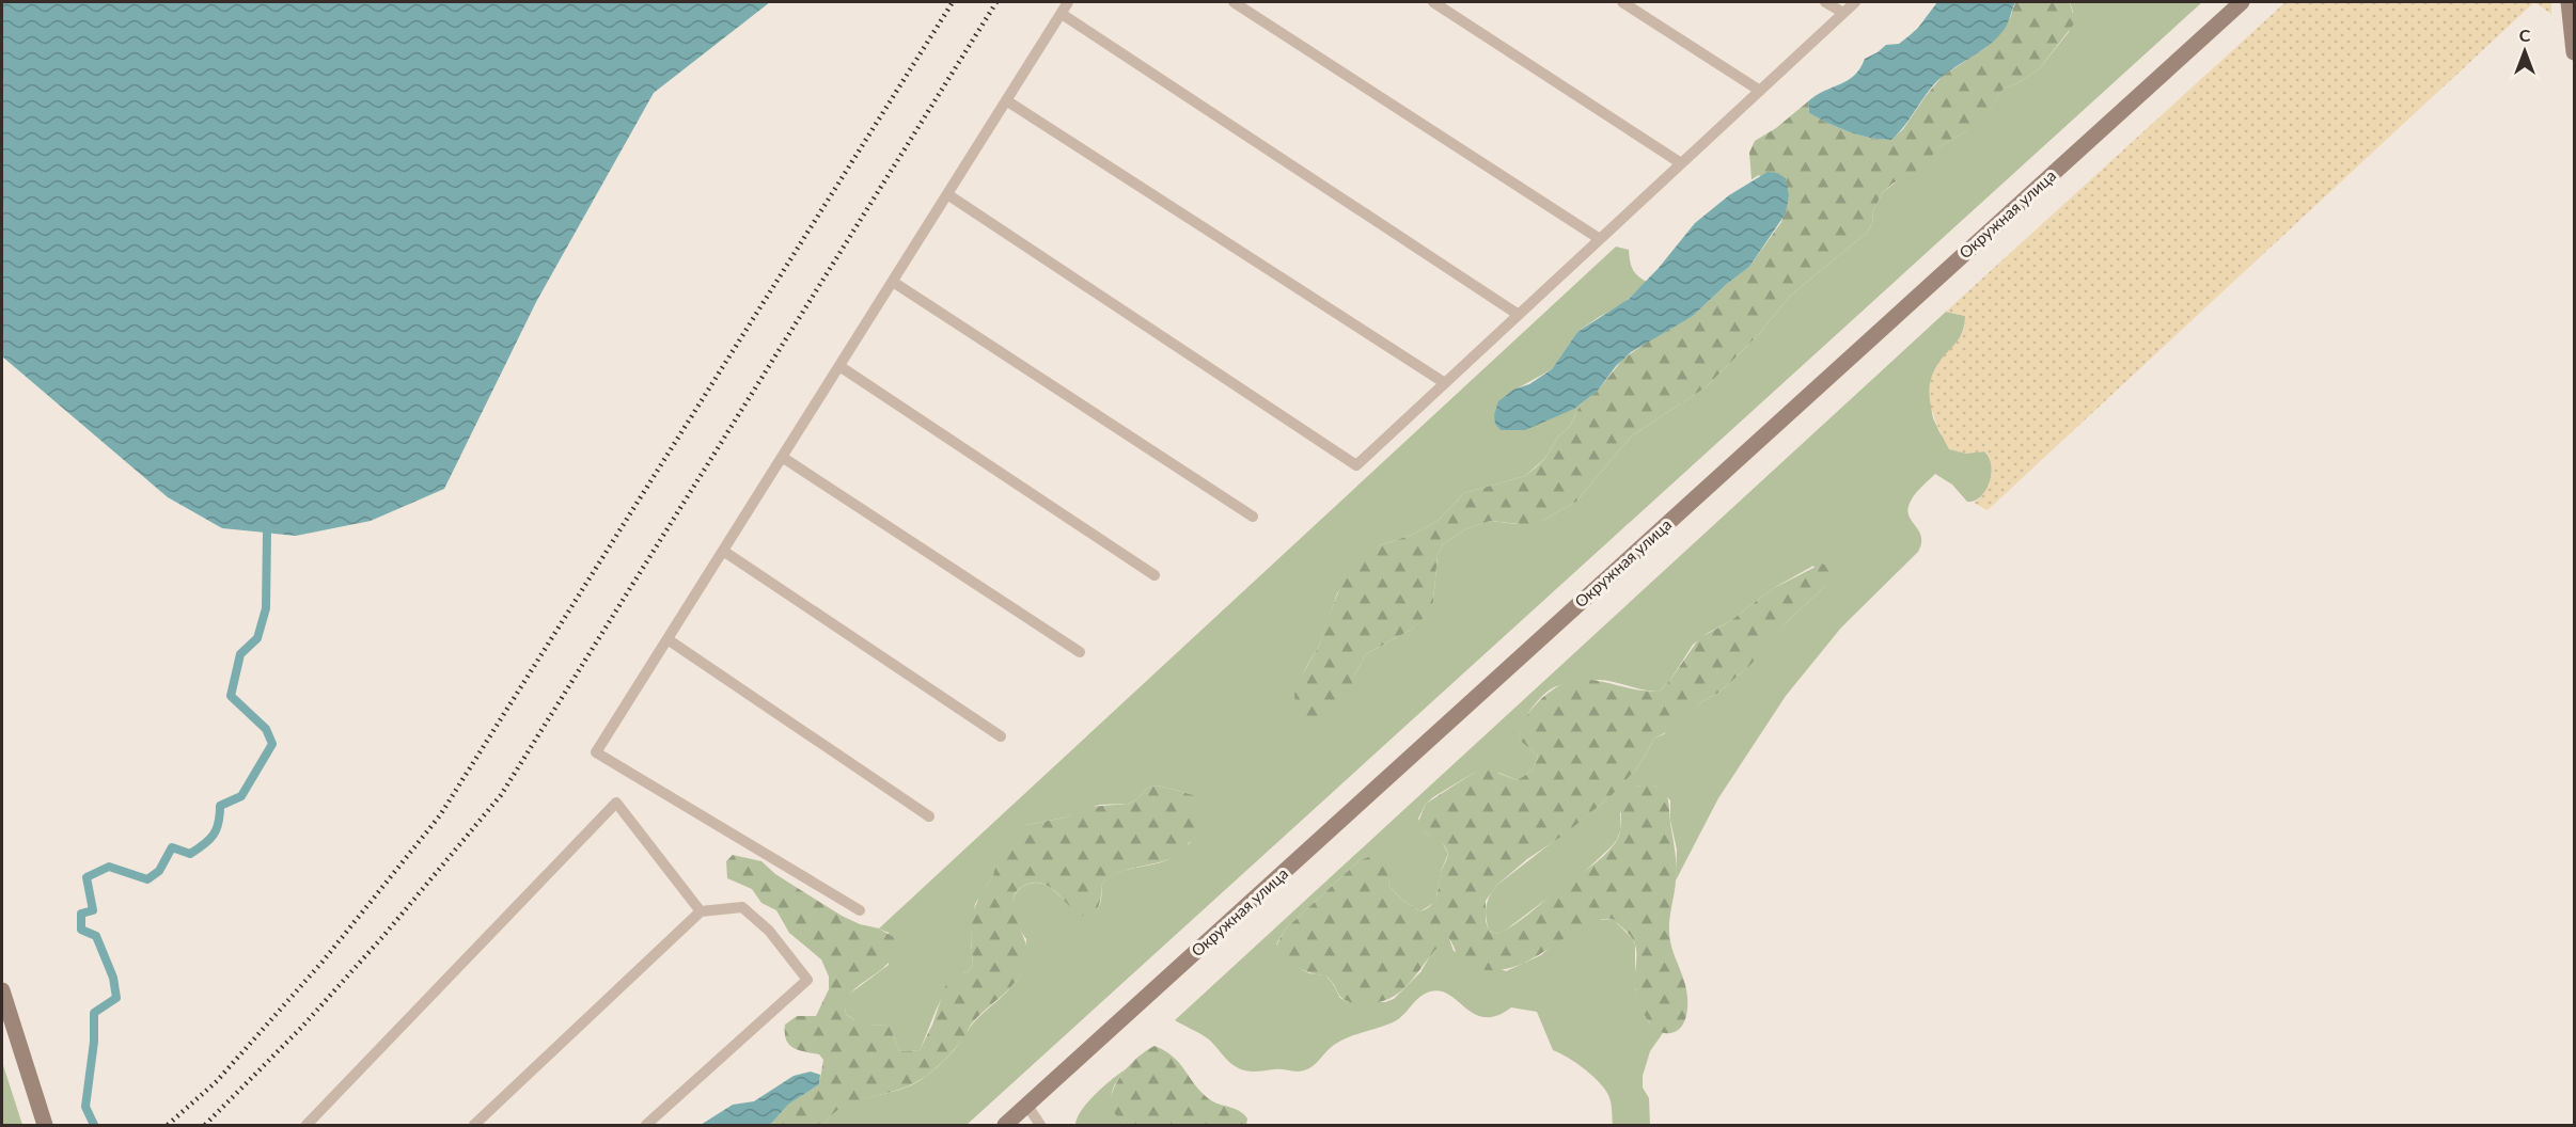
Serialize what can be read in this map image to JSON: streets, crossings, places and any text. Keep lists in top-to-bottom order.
{
  "streets": {
    "main road": ["Окружная улица"]
  },
  "north": "top"
}
